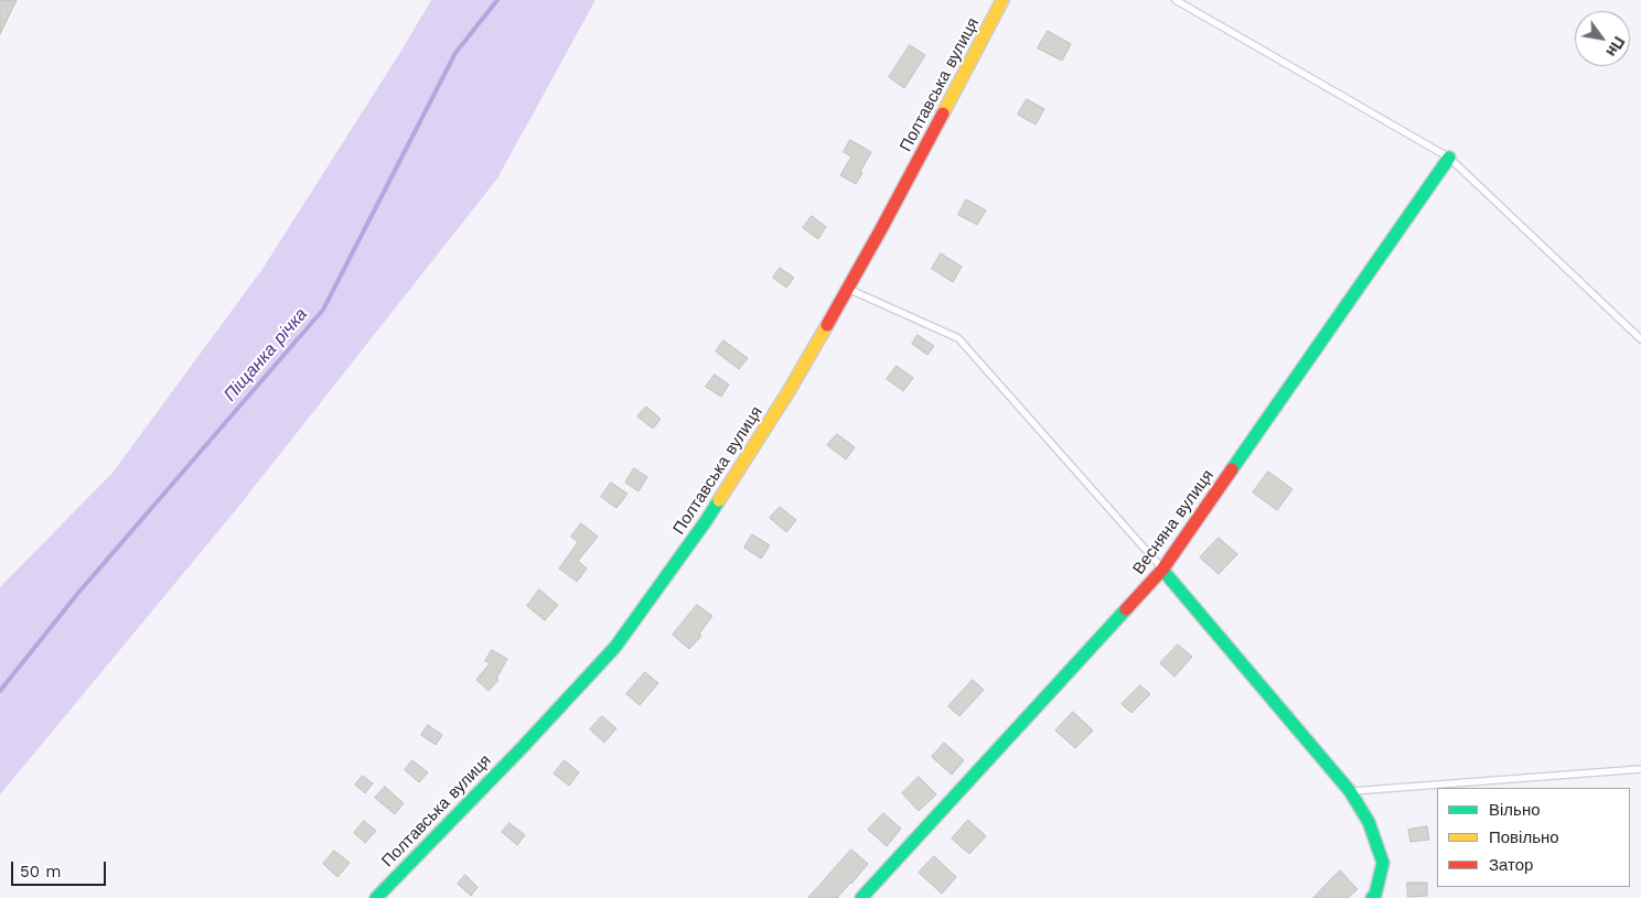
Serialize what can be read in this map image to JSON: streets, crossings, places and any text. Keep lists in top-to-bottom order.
{
  "streets": {
    "street": ["Полтавська вулиця", "Весняна вулиця"]
  },
  "water": ["Піщанка річка"],
  "legend": ["Вільно", "Повільно", "Затор"],
  "scale_bar": "50 m",
  "north": "bottom right"
}
